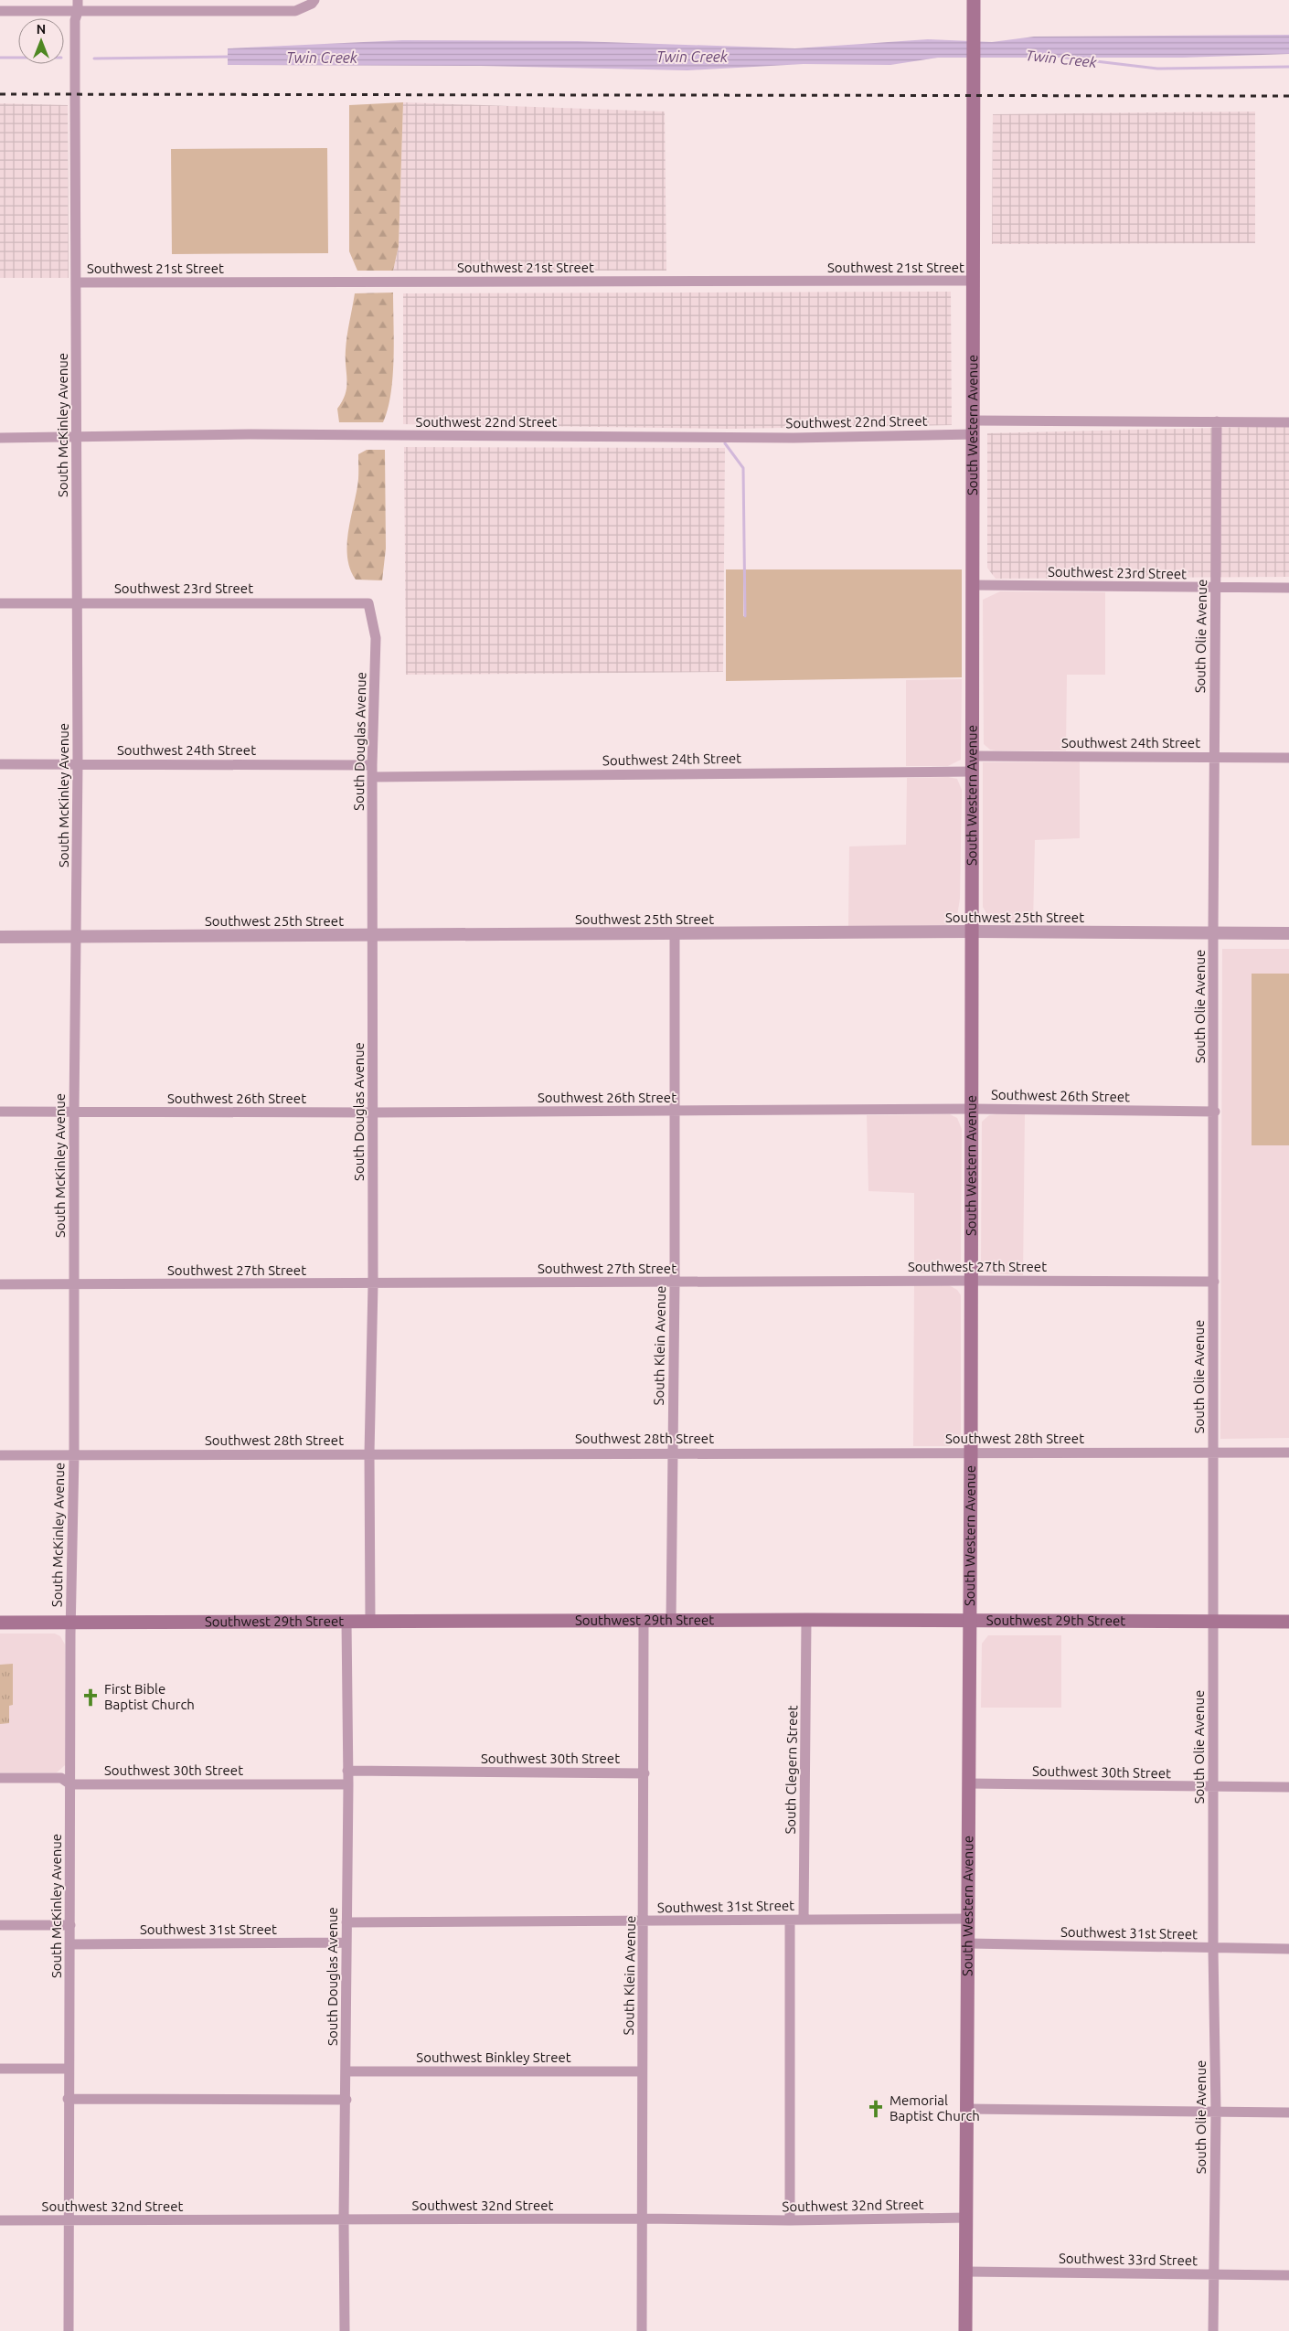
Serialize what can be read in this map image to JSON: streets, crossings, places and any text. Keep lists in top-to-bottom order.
{
  "streets": {
    "main road": ["South Western Avenue", "Southwest 29th Street"],
    "street": [
      "Southwest 21st Street",
      "Southwest 22nd Street",
      "South McKinley Avenue",
      "Southwest 23rd Street",
      "South Olie Avenue",
      "South Douglas Avenue",
      "Southwest 24th Street",
      "Southwest 25th Street",
      "Southwest 26th Street",
      "Southwest 27th Street",
      "South Klein Avenue",
      "Southwest 28th Street",
      "Southwest 30th Street",
      "South Clegern Street",
      "Southwest 31st Street",
      "Southwest Binkley Street",
      "Southwest 32nd Street",
      "Southwest 33rd Street"
    ]
  },
  "crossings": [
    ["Southwest 21st Street", "South McKinley Avenue"],
    ["Southwest 21st Street", "South Western Avenue"],
    ["Southwest 22nd Street", "South McKinley Avenue"],
    ["Southwest 22nd Street", "South Western Avenue"],
    ["Southwest 22nd Street", "South Olie Avenue"],
    ["South McKinley Avenue", "Southwest 23rd Street"],
    ["South McKinley Avenue", "Southwest 24th Street"],
    ["South McKinley Avenue", "Southwest 25th Street"],
    ["South McKinley Avenue", "Southwest 26th Street"],
    ["South McKinley Avenue", "Southwest 27th Street"],
    ["South McKinley Avenue", "Southwest 28th Street"],
    ["South McKinley Avenue", "Southwest 29th Street"],
    ["South McKinley Avenue", "Southwest 30th Street"],
    ["South McKinley Avenue", "Southwest 31st Street"],
    ["South McKinley Avenue", "Southwest 32nd Street"],
    ["South Western Avenue", "Southwest 23rd Street"],
    ["South Western Avenue", "Southwest 24th Street"],
    ["South Western Avenue", "Southwest 25th Street"],
    ["South Western Avenue", "Southwest 26th Street"],
    ["South Western Avenue", "Southwest 27th Street"],
    ["South Western Avenue", "Southwest 28th Street"],
    ["South Western Avenue", "Southwest 29th Street"],
    ["South Western Avenue", "Southwest 30th Street"],
    ["South Western Avenue", "Southwest 31st Street"],
    ["South Western Avenue", "Southwest 32nd Street"],
    ["South Western Avenue", "Southwest 33rd Street"],
    ["Southwest 23rd Street", "South Olie Avenue"],
    ["Southwest 23rd Street", "South Douglas Avenue"],
    ["South Olie Avenue", "Southwest 24th Street"],
    ["South Olie Avenue", "Southwest 25th Street"],
    ["South Olie Avenue", "Southwest 26th Street"],
    ["South Olie Avenue", "Southwest 27th Street"],
    ["South Olie Avenue", "Southwest 28th Street"],
    ["South Olie Avenue", "Southwest 29th Street"],
    ["South Olie Avenue", "Southwest 30th Street"],
    ["South Olie Avenue", "Southwest 31st Street"],
    ["South Olie Avenue", "Southwest 33rd Street"],
    ["South Douglas Avenue", "Southwest 24th Street"],
    ["South Douglas Avenue", "Southwest 25th Street"],
    ["South Douglas Avenue", "Southwest 26th Street"],
    ["South Douglas Avenue", "Southwest 27th Street"],
    ["South Douglas Avenue", "Southwest 28th Street"],
    ["South Douglas Avenue", "Southwest 29th Street"],
    ["South Douglas Avenue", "Southwest 30th Street"],
    ["South Douglas Avenue", "Southwest 31st Street"],
    ["South Douglas Avenue", "Southwest Binkley Street"],
    ["South Douglas Avenue", "Southwest 32nd Street"],
    ["Southwest 25th Street", "South Klein Avenue"],
    ["Southwest 26th Street", "South Klein Avenue"],
    ["Southwest 27th Street", "South Klein Avenue"],
    ["South Klein Avenue", "Southwest 28th Street"],
    ["South Klein Avenue", "Southwest 29th Street"],
    ["South Klein Avenue", "Southwest 30th Street"],
    ["South Klein Avenue", "Southwest 31st Street"],
    ["South Klein Avenue", "Southwest Binkley Street"],
    ["South Klein Avenue", "Southwest 32nd Street"],
    ["Southwest 29th Street", "South Clegern Street"],
    ["South Clegern Street", "Southwest 31st Street"]
  ],
  "water": ["Twin Creek"],
  "places": {
    "church": ["First Bible Baptist Church", "Memorial Baptist Church"]
  },
  "north": "top"
}
